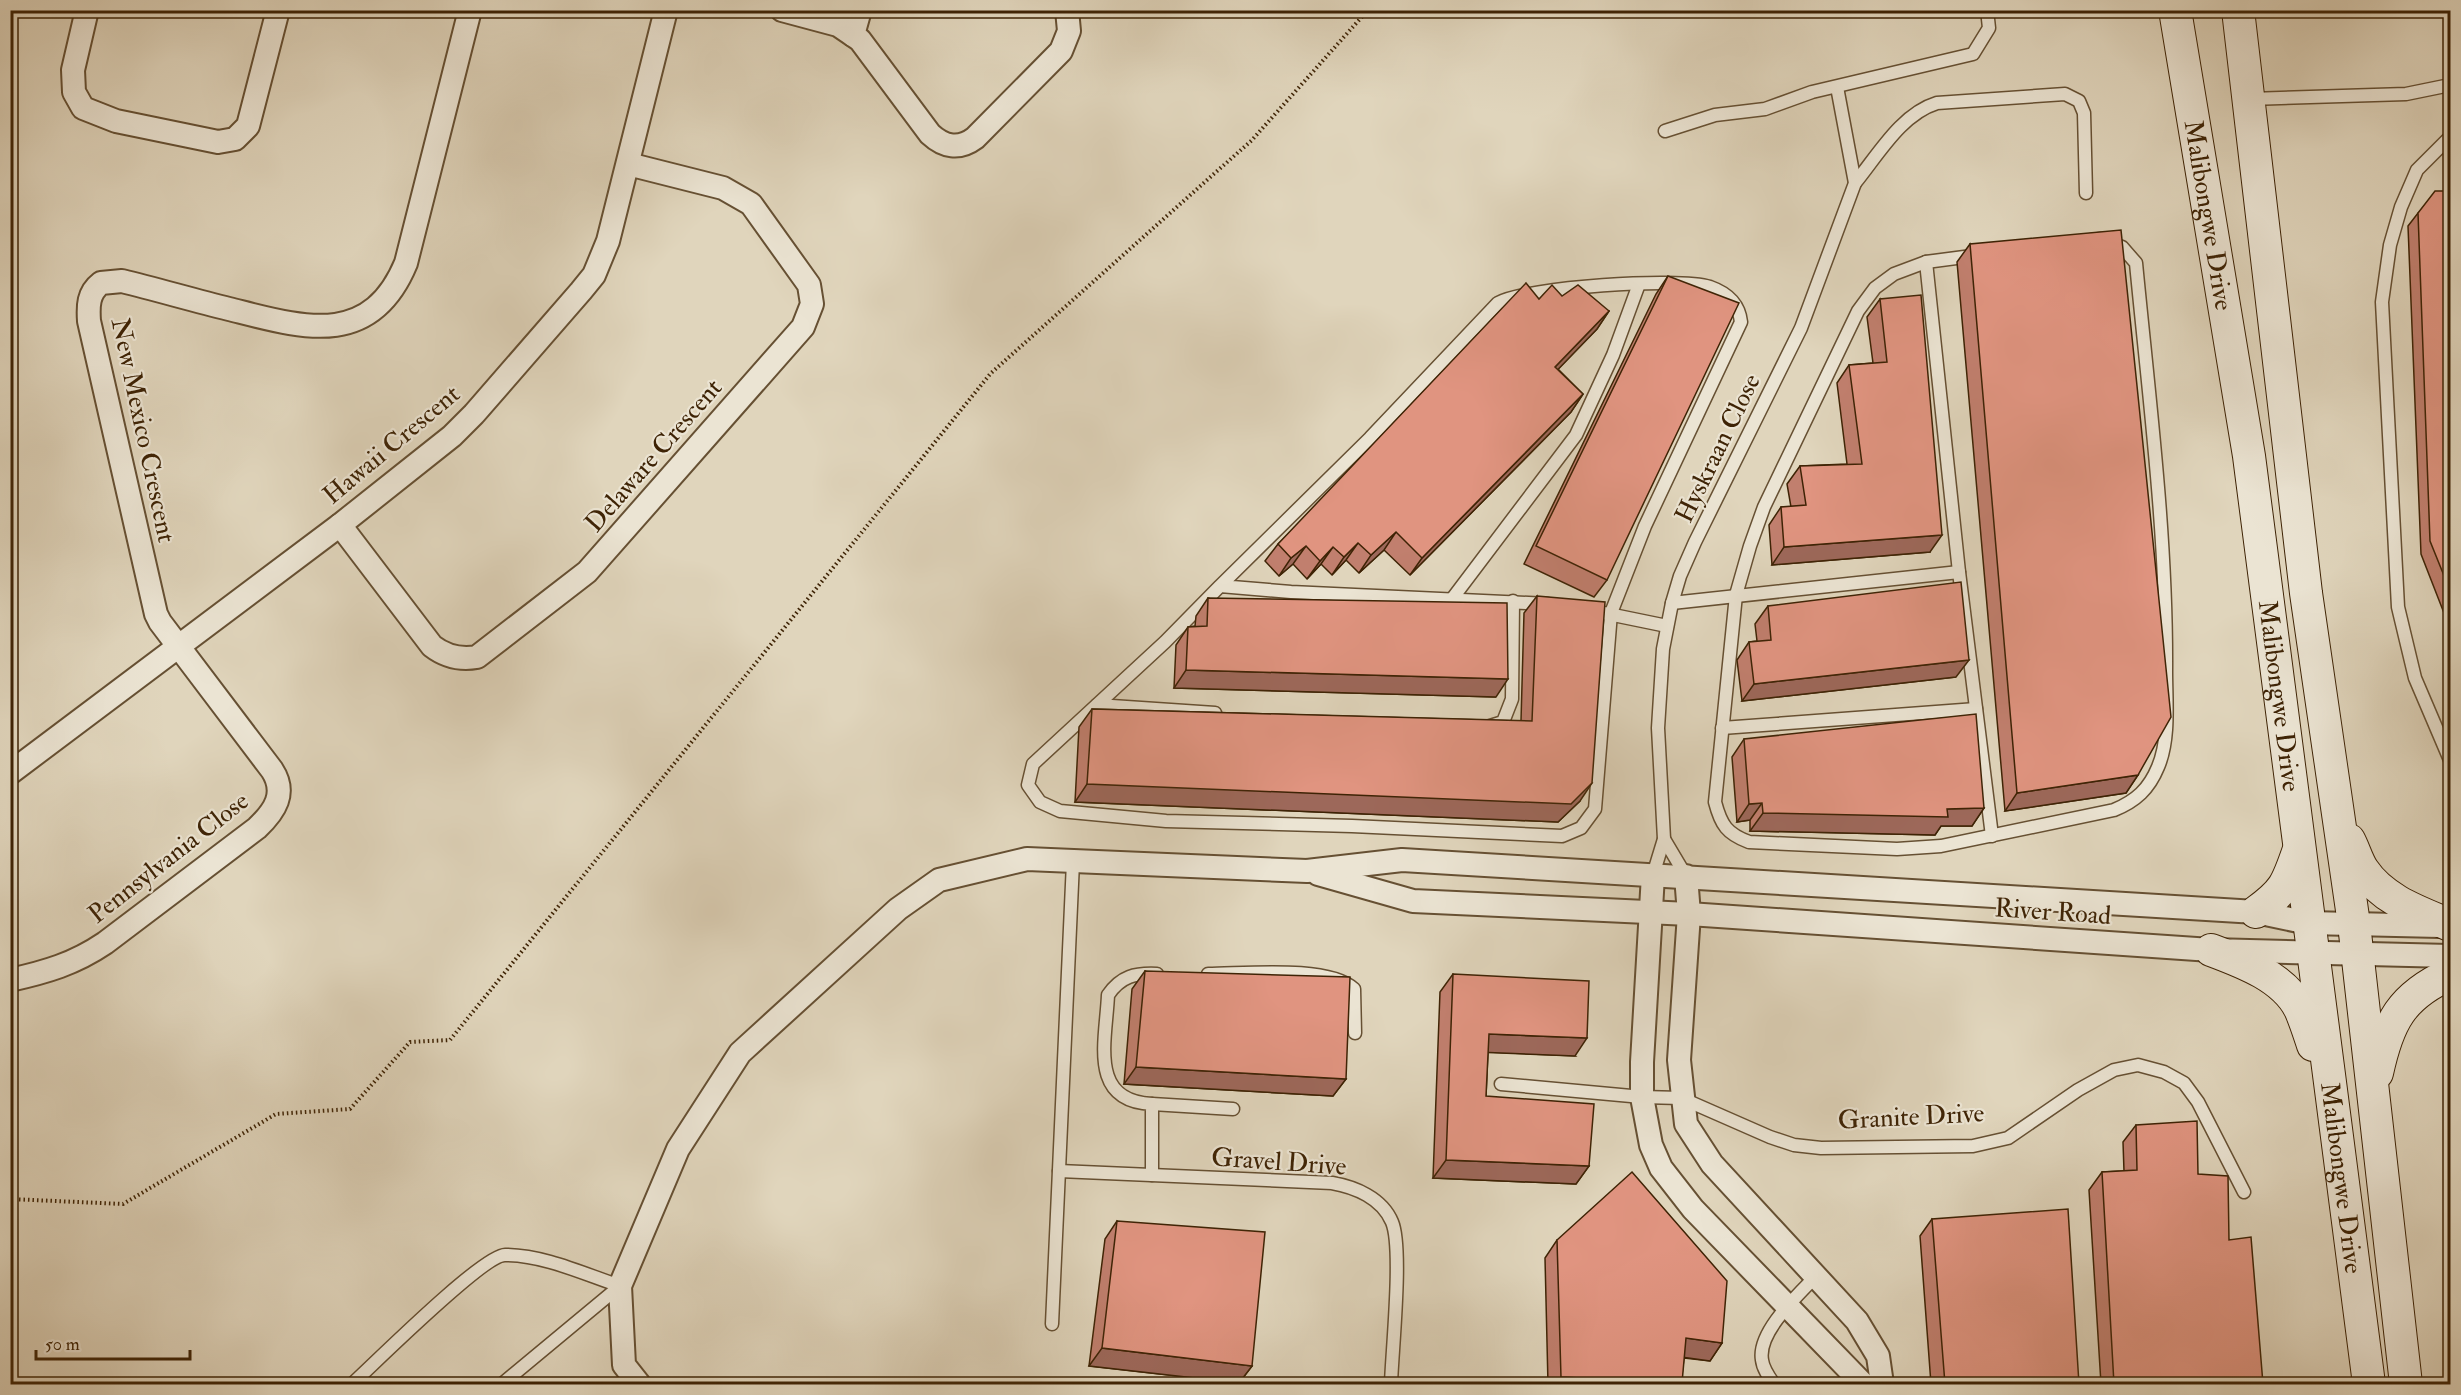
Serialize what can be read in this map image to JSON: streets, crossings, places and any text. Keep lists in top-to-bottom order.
{
  "streets": {
    "main road": ["Malibongwe Drive"],
    "street": [
      "New Mexico Crescent",
      "Hawaii Crescent",
      "Delaware Crescent",
      "Pennsylvania Close",
      "River Road"
    ],
    "lane": ["Hyskraan Close", "Granite Drive", "Gravel Drive"]
  },
  "crossings": [
    ["Malibongwe Drive", "River Road"],
    ["New Mexico Crescent", "Hawaii Crescent"],
    ["New Mexico Crescent", "Pennsylvania Close"],
    ["Hawaii Crescent", "Delaware Crescent"],
    ["Hawaii Crescent", "Pennsylvania Close"]
  ],
  "scale_bar": "50 m"
}
